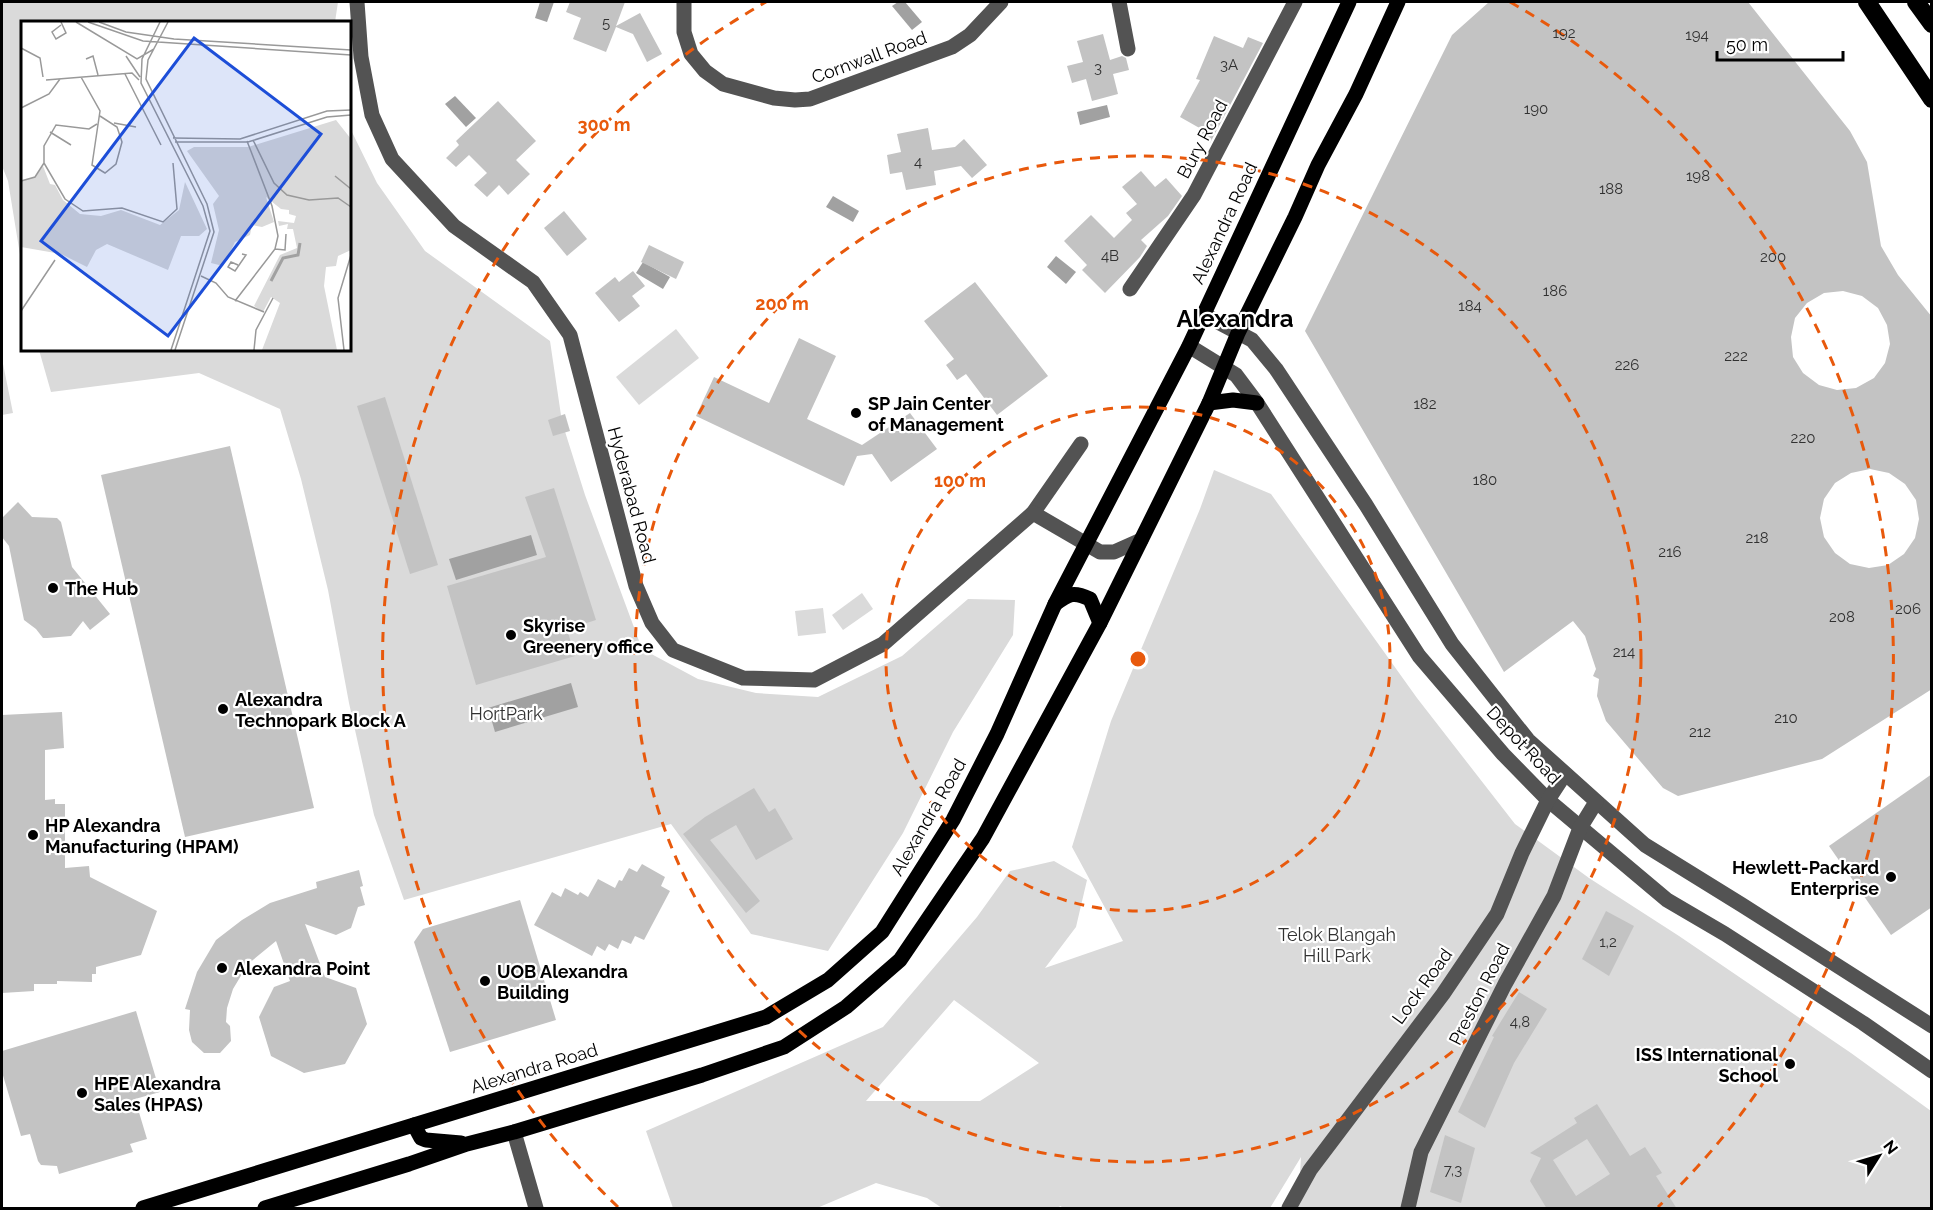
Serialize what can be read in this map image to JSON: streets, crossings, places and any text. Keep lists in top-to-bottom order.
{
  "streets": {
    "main road": ["Alexandra Road"],
    "street": [
      "Cornwall Road",
      "Bury Road",
      "Hyderabad Road",
      "Depot Road",
      "Lock Road",
      "Preston Road"
    ]
  },
  "crossings": [
    ["Alexandra Road", "Depot Road"],
    ["Depot Road", "Lock Road"],
    ["Depot Road", "Preston Road"]
  ],
  "districts": ["Alexandra"],
  "parks": ["HortPark", "Telok Blangah Hill Park"],
  "places": [
    "SP Jain Center of Management",
    "The Hub",
    "Skyrise Greenery office",
    "Alexandra Technopark Block A",
    "HP Alexandra Manufacturing (HPAM)",
    "Hewlett-Packard Enterprise",
    "Alexandra Point",
    "UOB Alexandra Building",
    "ISS International School",
    "HPE Alexandra Sales (HPAS)"
  ],
  "house_numbers": [
    "5",
    "192",
    "194",
    "3A",
    "3",
    "190",
    "4",
    "198",
    "188",
    "4B",
    "200",
    "186",
    "184",
    "222",
    "226",
    "182",
    "220",
    "180",
    "218",
    "216",
    "206",
    "208",
    "214",
    "210",
    "212",
    "1,2",
    "4,8",
    "7,3"
  ],
  "scale_bar": "50 m",
  "north": "top right",
  "rings": ["300 m", "200 m", "100 m"]
}
